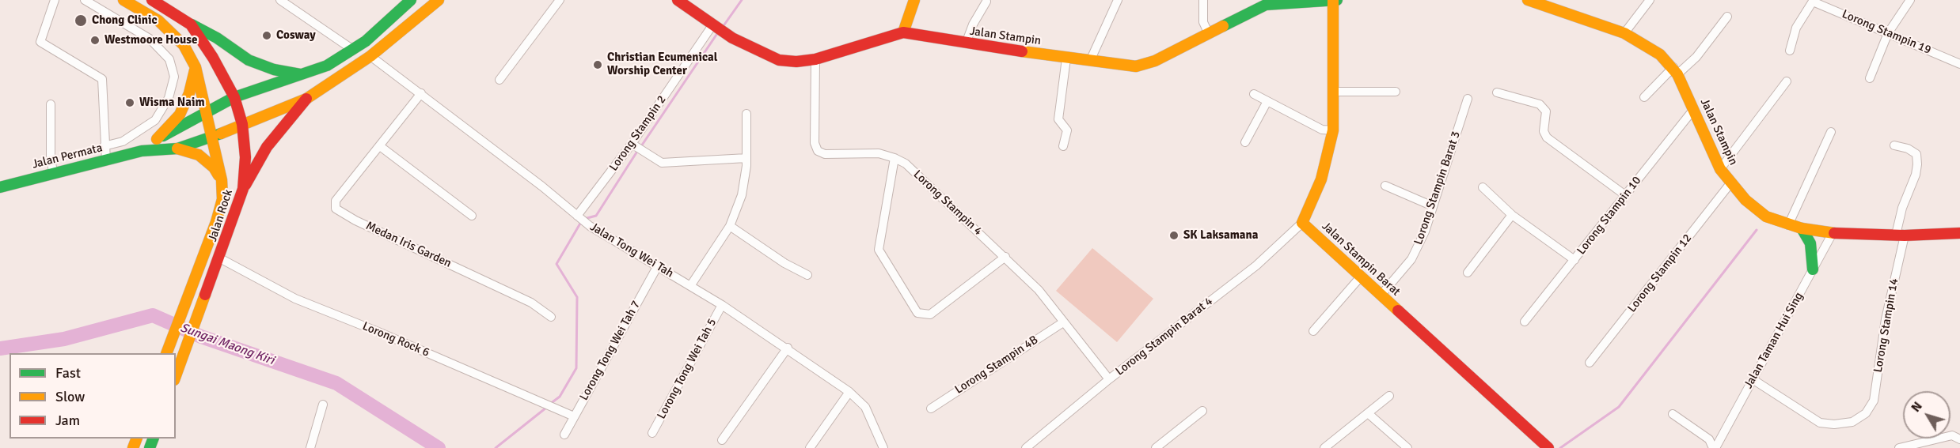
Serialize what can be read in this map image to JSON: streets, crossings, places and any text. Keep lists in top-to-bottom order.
{
  "streets": {
    "street": [
      "Lorong Stampin 19",
      "Jalan Stampin",
      "Lorong Stampin 2",
      "Jalan Permata",
      "Lorong Stampin Barat 3",
      "Lorong Stampin 4",
      "Jalan Rock",
      "Lorong Stampin 10",
      "Medan Iris Garden",
      "Jalan Tong Wei Tah",
      "Jalan Stampin Barat",
      "Lorong Stampin 12",
      "Lorong Stampin 14",
      "Lorong Stampin Barat 4",
      "Lorong Rock 6",
      "Jalan Taman Hui Sing",
      "Lorong Tong Wei Tah 7",
      "Lorong Stampin 4B",
      "Lorong Tong Wei Tah 5"
    ]
  },
  "crossings": [
    ["Jalan Stampin", "Lorong Stampin 2"],
    ["Jalan Stampin", "Lorong Stampin 4"],
    ["Jalan Stampin", "Lorong Stampin 10"],
    ["Jalan Stampin", "Jalan Stampin Barat"],
    ["Jalan Stampin", "Lorong Stampin 12"],
    ["Jalan Stampin", "Lorong Stampin 14"],
    ["Jalan Stampin", "Jalan Taman Hui Sing"],
    ["Lorong Stampin 2", "Jalan Tong Wei Tah"],
    ["Lorong Stampin Barat 3", "Jalan Stampin Barat"],
    ["Lorong Stampin 4", "Lorong Stampin Barat 4"],
    ["Lorong Stampin 4", "Lorong Stampin 4B"],
    ["Jalan Rock", "Lorong Rock 6"],
    ["Medan Iris Garden", "Jalan Tong Wei Tah"],
    ["Jalan Tong Wei Tah", "Lorong Tong Wei Tah 7"],
    ["Jalan Tong Wei Tah", "Lorong Tong Wei Tah 5"],
    ["Jalan Stampin Barat", "Lorong Stampin Barat 4"],
    ["Lorong Stampin 14", "Jalan Taman Hui Sing"],
    ["Lorong Rock 6", "Lorong Tong Wei Tah 7"]
  ],
  "water": ["Sungai Maong Kiri"],
  "places": [
    "Chong Clinic",
    "Cosway",
    "Westmoore House",
    "Christian Ecumenical Worship Center",
    "Wisma Naim",
    "SK Laksamana"
  ],
  "legend": ["Fast", "Slow", "Jam"],
  "north": "top left"
}
